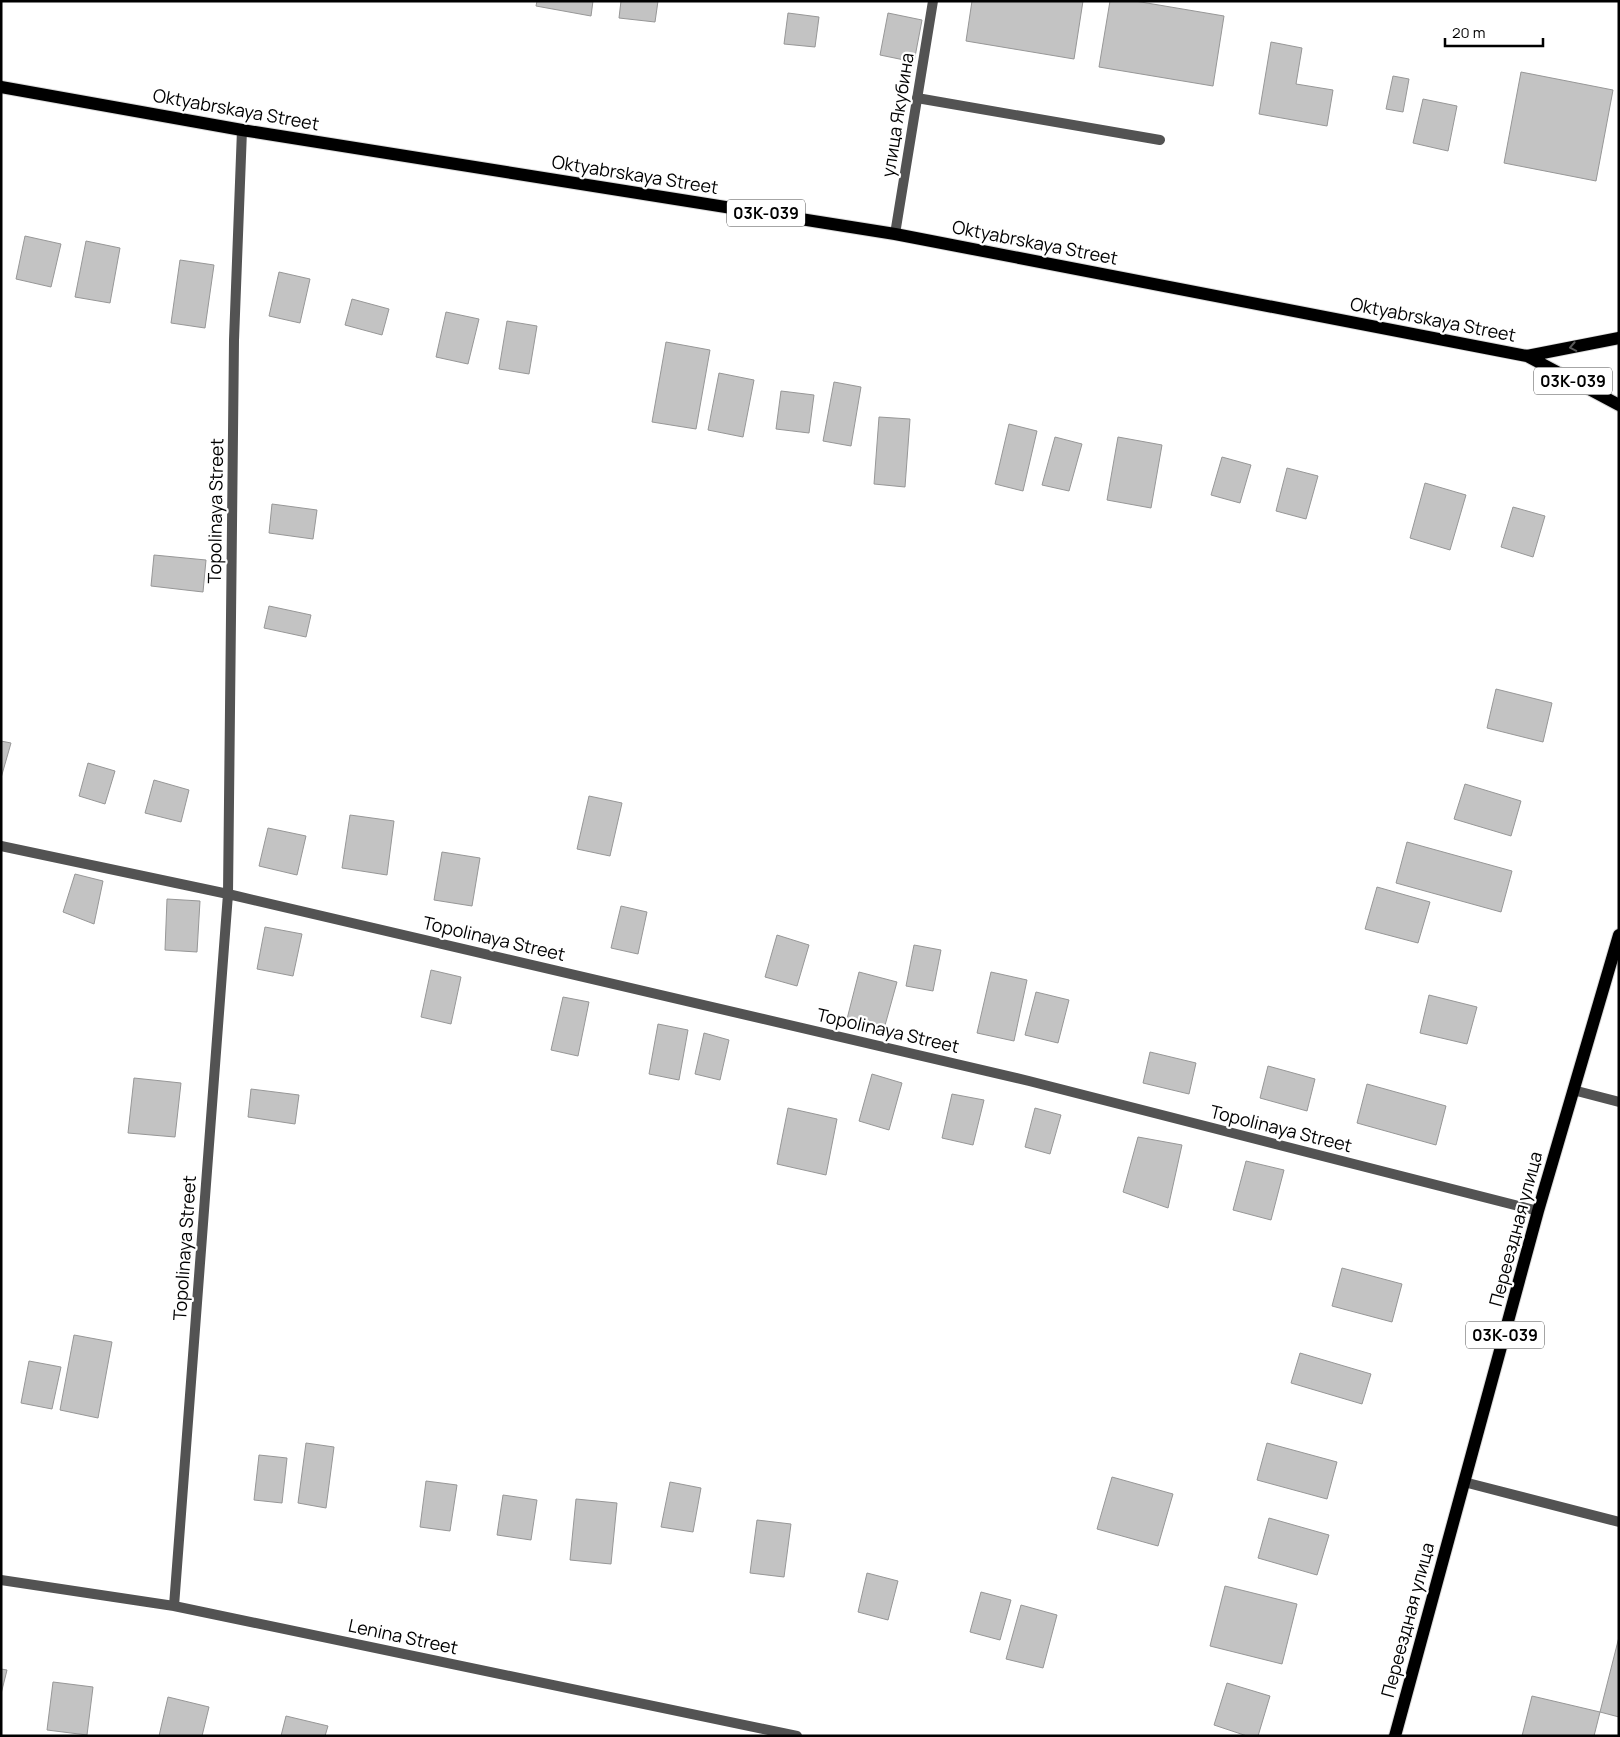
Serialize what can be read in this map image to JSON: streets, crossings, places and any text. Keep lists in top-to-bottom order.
{
  "streets": {
    "main road": ["Oktyabrskaya Street", "03К-039", "Переездная улица"],
    "street": ["улица Якубина", "Topolinaya Street", "Lenina Street"]
  },
  "crossings": [
    ["Oktyabrskaya Street", "улица Якубина"],
    ["Oktyabrskaya Street", "Topolinaya Street"],
    ["Topolinaya Street", "Переездная улица"],
    ["Topolinaya Street", "Lenina Street"]
  ],
  "scale_bar": "20 m"
}
